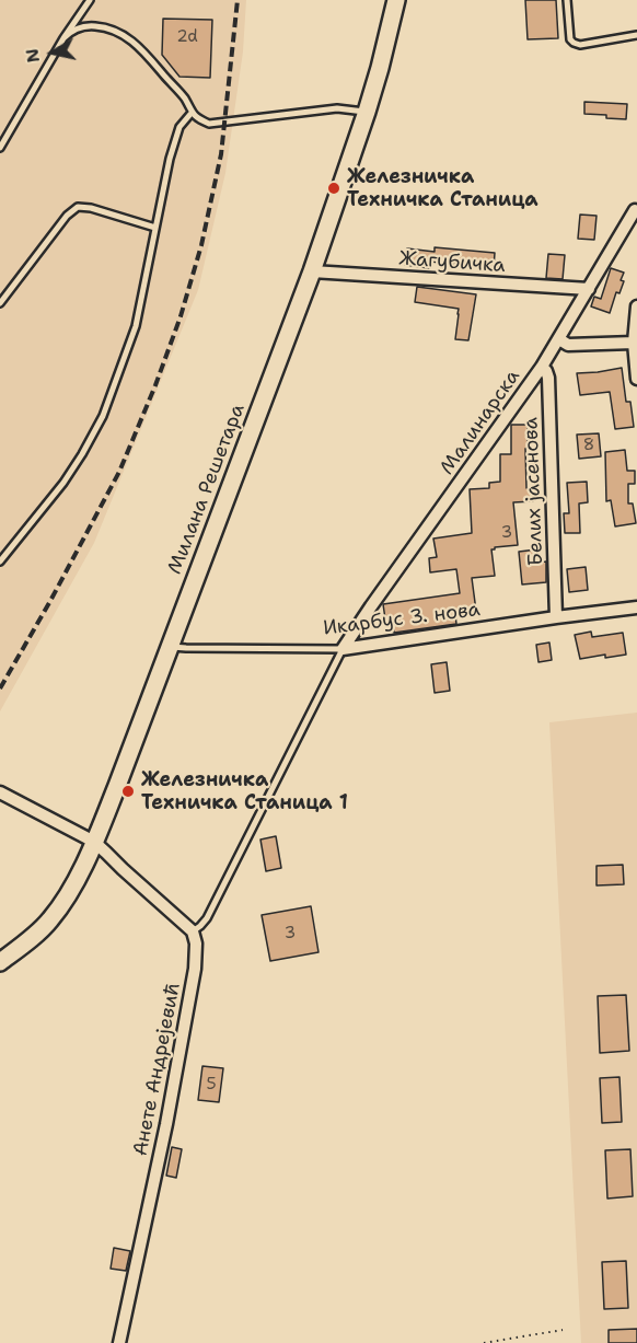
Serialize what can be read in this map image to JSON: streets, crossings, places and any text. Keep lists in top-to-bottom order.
{
  "streets": {
    "street": [
      "Жагубичка",
      "Малинарска",
      "Милана Решетара",
      "Белих јасенова",
      "Икарбус 3. нова",
      "Анете Андрејевић"
    ]
  },
  "crossings": [
    ["Жагубичка", "Малинарска"],
    ["Жагубичка", "Милана Решетара"],
    ["Малинарска", "Белих јасенова"],
    ["Малинарска", "Икарбус 3. нова"],
    ["Милана Решетара", "Икарбус 3. нова"],
    ["Белих јасенова", "Икарбус 3. нова"]
  ],
  "places": ["Железничка Техничка Станица", "Железничка Техничка Станица 1"],
  "house_numbers": [
    "2d",
    "8",
    "3",
    "3",
    "5"
  ],
  "north": "left"
}
